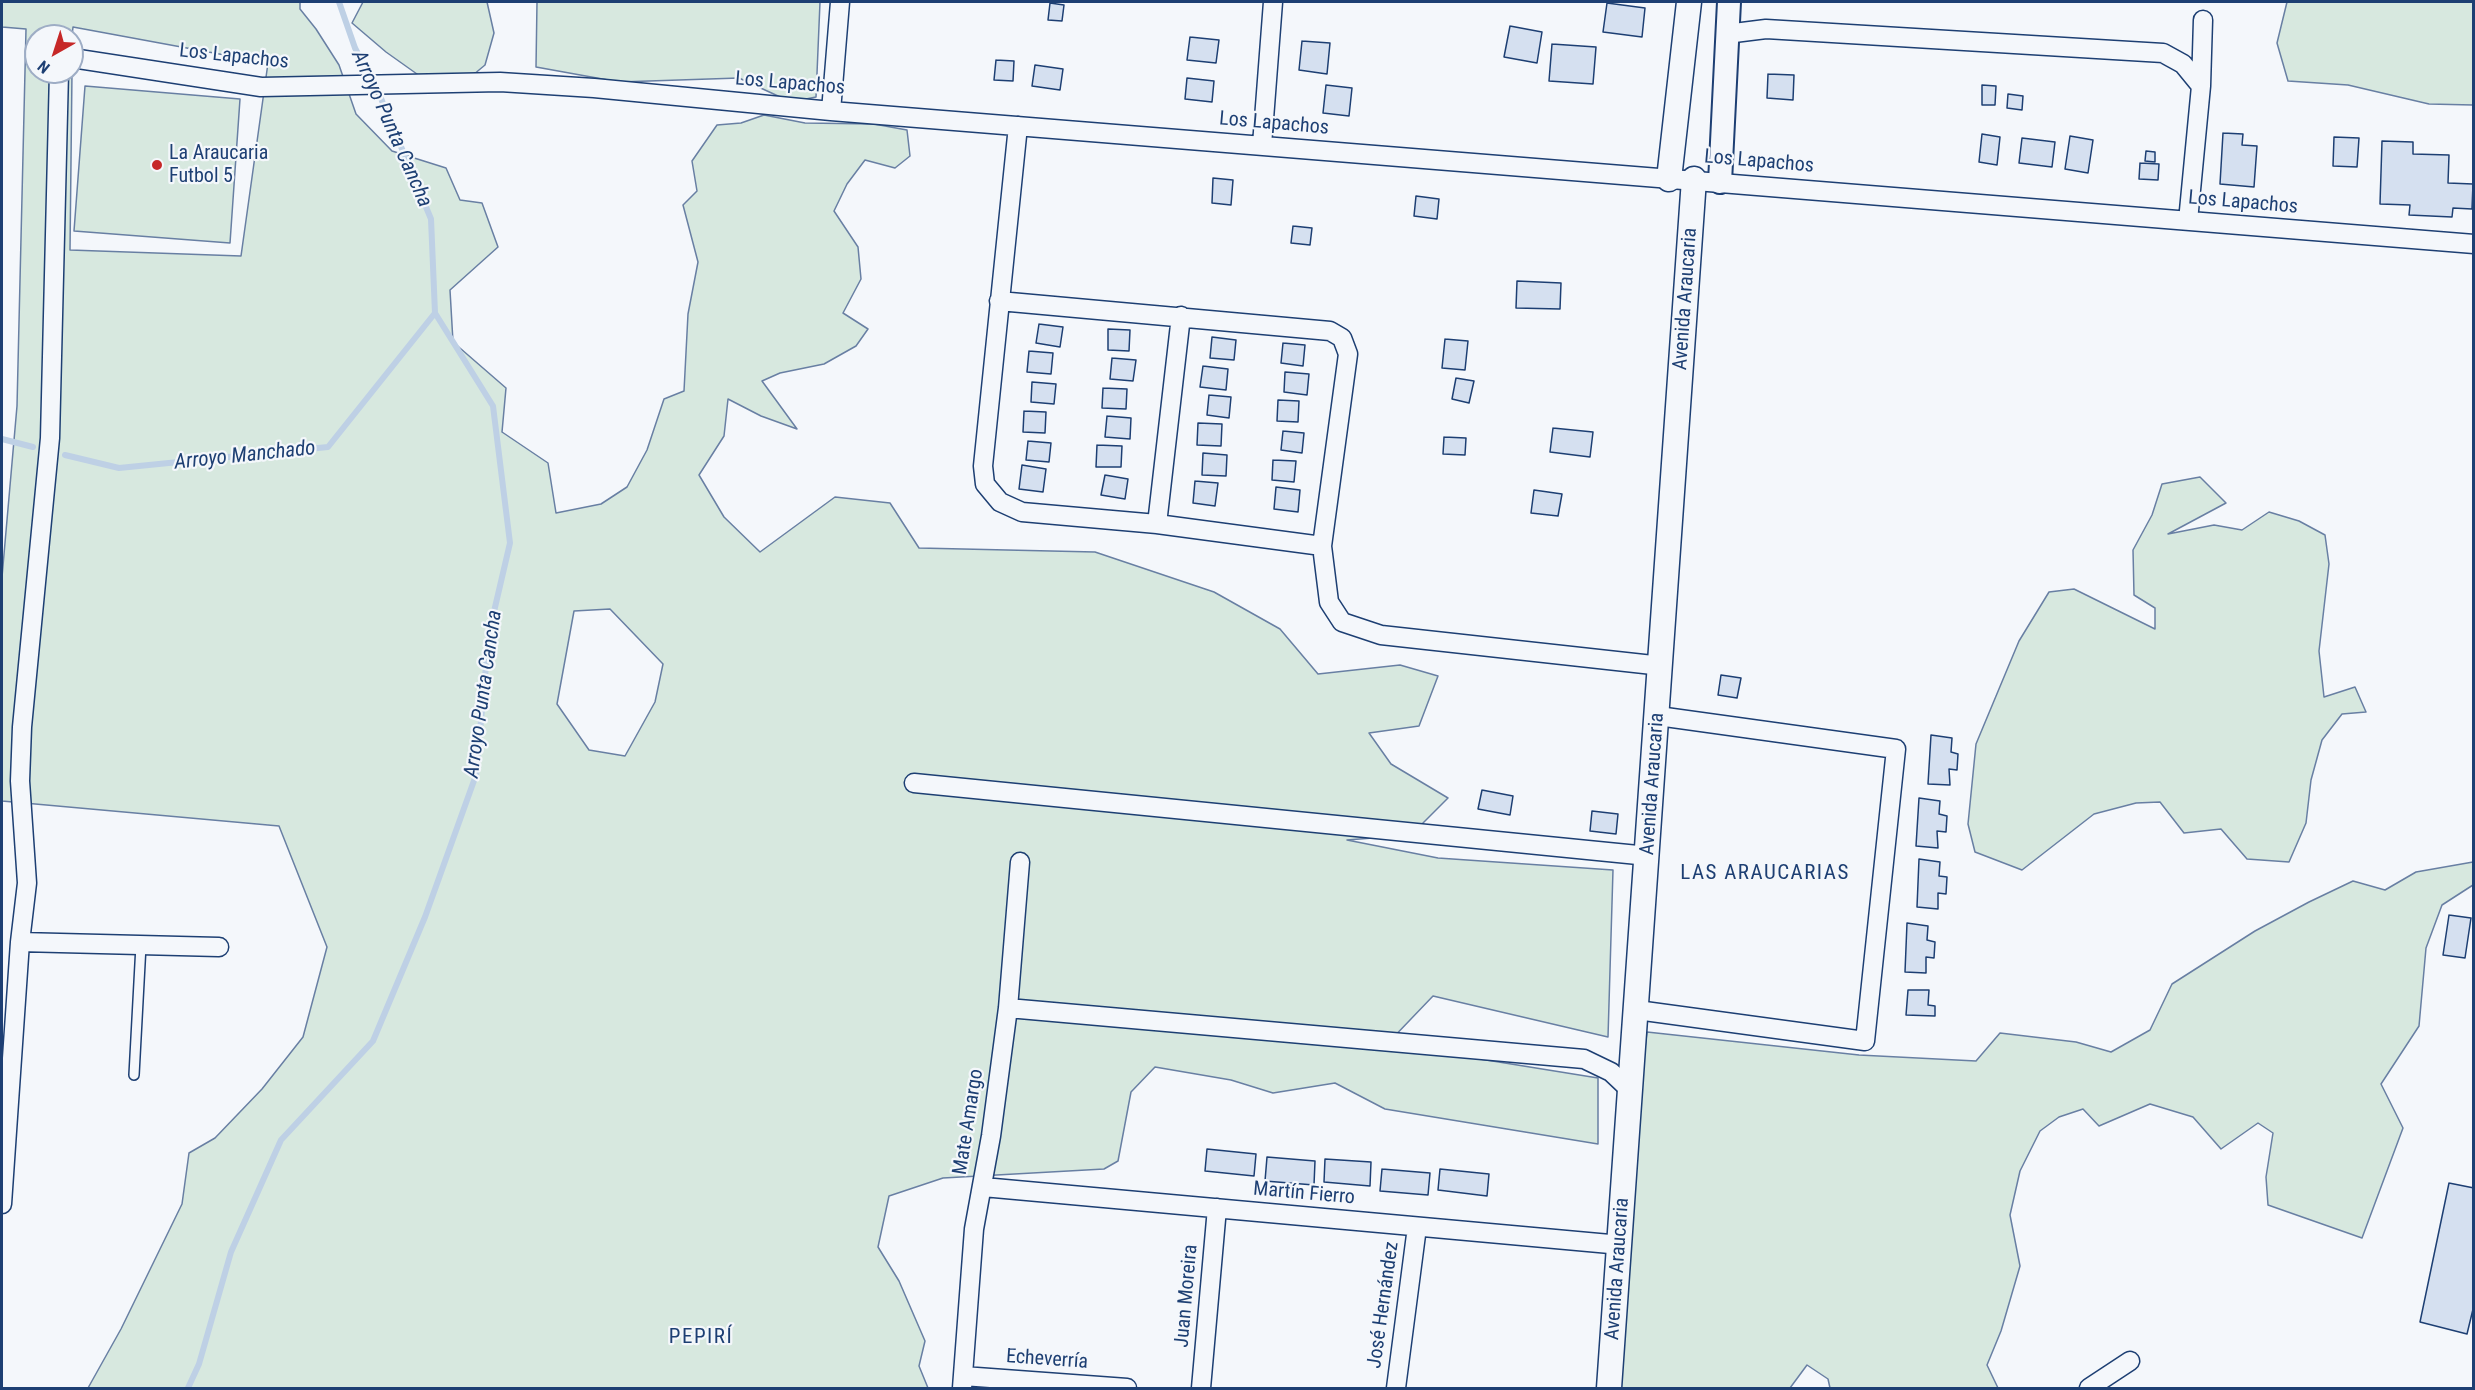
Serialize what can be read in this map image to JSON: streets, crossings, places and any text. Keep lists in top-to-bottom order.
{
  "streets": {
    "main road": ["Avenida Araucaria"],
    "street": [
      "Los Lapachos",
      "Mate Amargo",
      "Martín Fierro",
      "Juan Moreira",
      "José Hernández",
      "Echeverría"
    ]
  },
  "crossings": [
    ["Los Lapachos", "Avenida Araucaria"],
    ["Avenida Araucaria", "Martín Fierro"],
    ["Mate Amargo", "Martín Fierro"],
    ["Mate Amargo", "Echeverría"],
    ["Martín Fierro", "Juan Moreira"],
    ["Martín Fierro", "José Hernández"]
  ],
  "districts": ["LAS ARAUCARIAS", "PEPIRÍ"],
  "water": ["Arroyo Punta Cancha", "Arroyo Manchado"],
  "places": ["La Araucaria Futbol 5"],
  "north": "bottom left"
}
